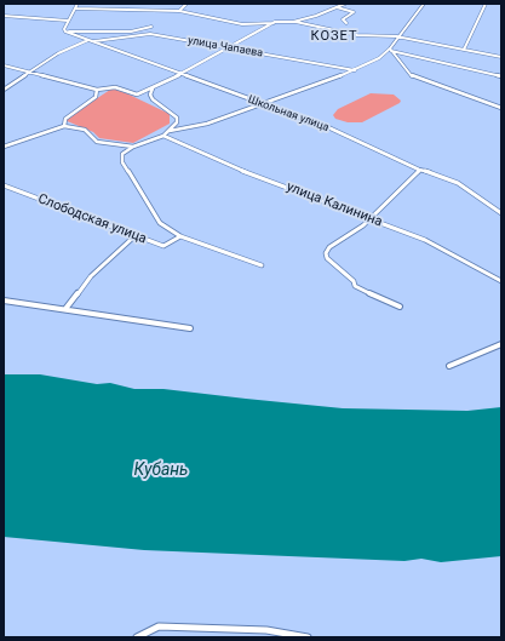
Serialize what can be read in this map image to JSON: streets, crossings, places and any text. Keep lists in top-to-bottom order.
{
  "streets": {
    "street": [
      "улица Чапаева",
      "Школьная улица",
      "улица Калинина",
      "Слободская улица"
    ]
  },
  "crossings": [
    ["улица Чапаева", "Школьная улица"]
  ],
  "districts": ["КОЗЕТ"],
  "water": ["Кубань"]
}
